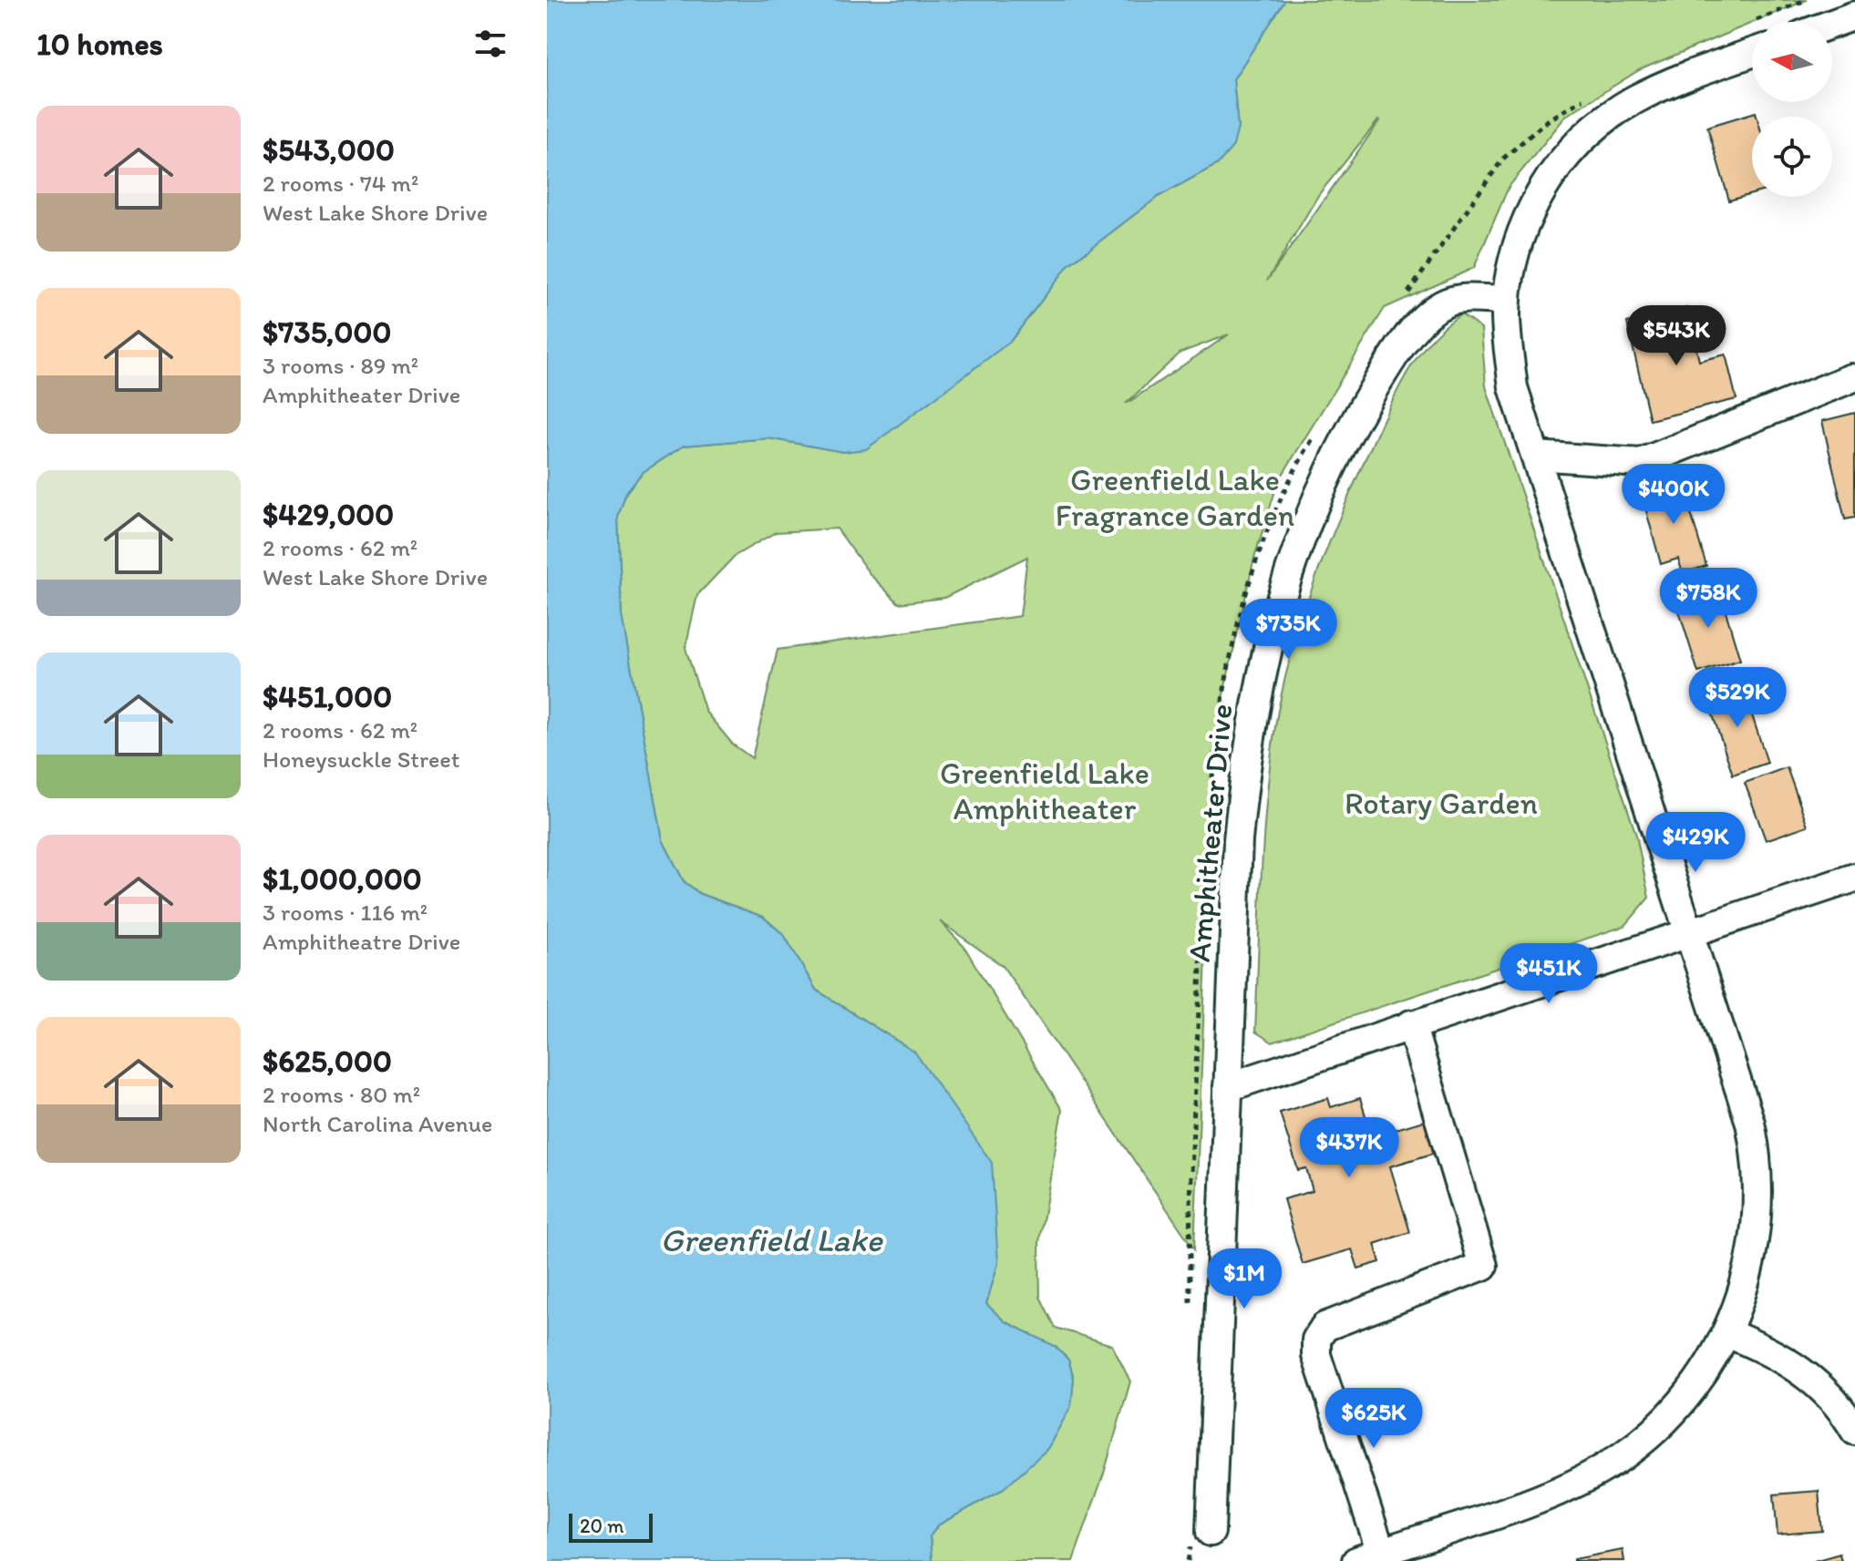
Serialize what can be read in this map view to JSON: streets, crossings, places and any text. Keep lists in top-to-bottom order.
{
  "streets": {
    "street": ["Amphitheater Drive"]
  },
  "water": ["Greenfield Lake"],
  "parks": ["Greenfield Lake Fragrance Garden", "Greenfield Lake Amphitheater", "Rotary Garden"],
  "scale_bar": "20 m",
  "north": "left",
  "page": {
    "heading": "10 homes",
    "list": [
      {
        "name": "$543,000",
        "note": "2 rooms · 74 m² · West Lake Shore Drive"
      },
      {
        "name": "$735,000",
        "note": "3 rooms · 89 m² · Amphitheater Drive"
      },
      {
        "name": "$429,000",
        "note": "2 rooms · 62 m² · West Lake Shore Drive"
      },
      {
        "name": "$451,000",
        "note": "2 rooms · 62 m² · Honeysuckle Street"
      },
      {
        "name": "$1,000,000",
        "note": "3 rooms · 116 m² · Amphitheatre Drive"
      },
      {
        "name": "$625,000",
        "note": "2 rooms · 80 m² · North Carolina Avenue"
      }
    ],
    "price": [
      "$543K",
      "$400K",
      "$758K",
      "$735K",
      "$529K",
      "$429K",
      "$451K",
      "$437K",
      "$1M",
      "$625K"
    ],
    "scale": "20 m"
  }
}
